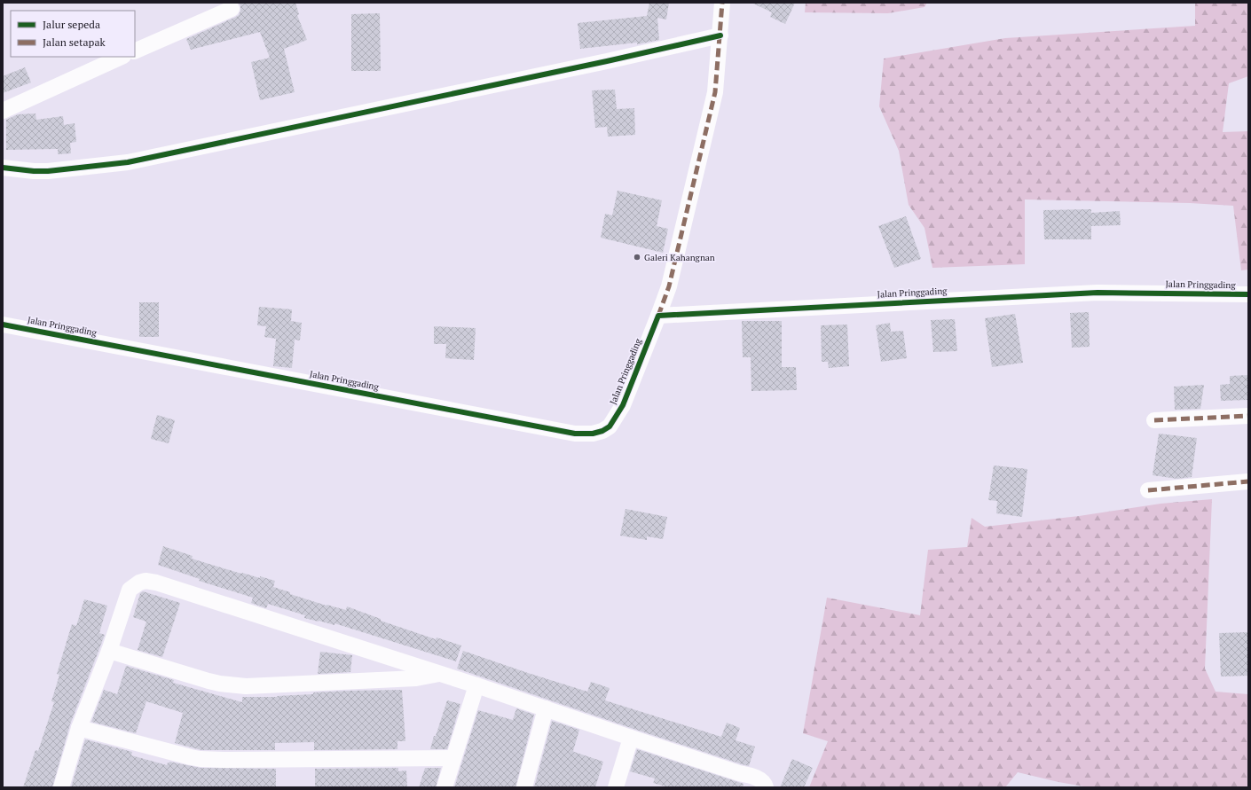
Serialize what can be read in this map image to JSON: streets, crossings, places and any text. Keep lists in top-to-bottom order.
{
  "streets": {
    "street": ["Jalan Pringgading"]
  },
  "places": ["Galeri Kahangnan"],
  "legend": ["Jalur sepeda", "Jalan setapak"]
}
